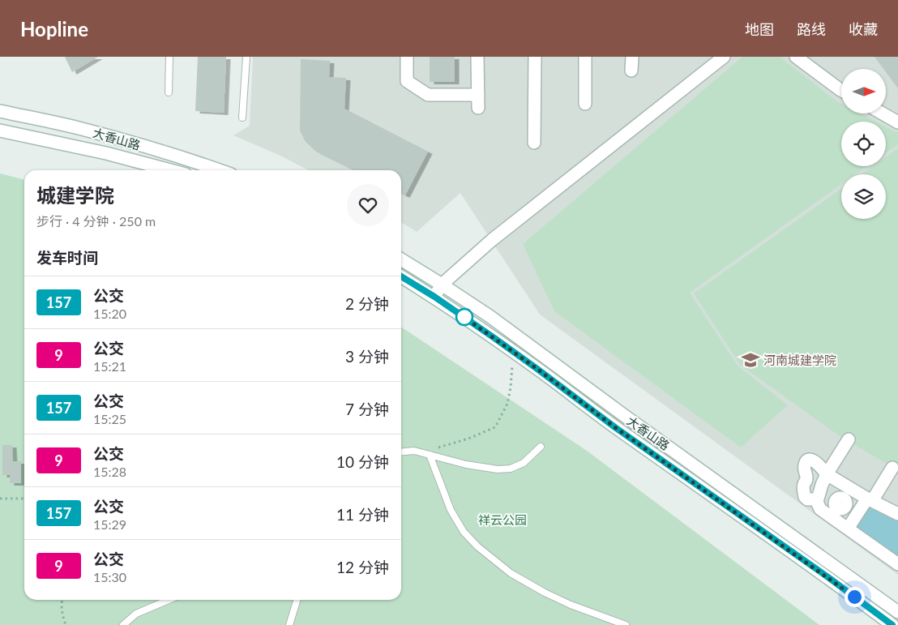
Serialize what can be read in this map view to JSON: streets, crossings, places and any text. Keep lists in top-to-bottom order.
{
  "streets": {
    "main road": ["大香山路"]
  },
  "parks": ["祥云公园"],
  "places": {
    "school or university": ["河南城建学院"]
  },
  "lines": ["bus line 157"],
  "north": "right",
  "page": {
    "header": "Hopline",
    "nav": ["地图", "路线", "收藏"],
    "heading": [
      ["城建学院", "步行 · 4 分钟 · 250 m"],
      "发车时间"
    ],
    "list": [
      {
        "mark": "157",
        "name": "公交",
        "note": "15:20",
        "value": "2 分钟"
      },
      {
        "mark": "9",
        "name": "公交",
        "note": "15:21",
        "value": "3 分钟"
      },
      {
        "mark": "157",
        "name": "公交",
        "note": "15:25",
        "value": "7 分钟"
      },
      {
        "mark": "9",
        "name": "公交",
        "note": "15:28",
        "value": "10 分钟"
      },
      {
        "mark": "157",
        "name": "公交",
        "note": "15:29",
        "value": "11 分钟"
      },
      {
        "mark": "9",
        "name": "公交",
        "note": "15:30",
        "value": "12 分钟"
      }
    ]
  }
}
